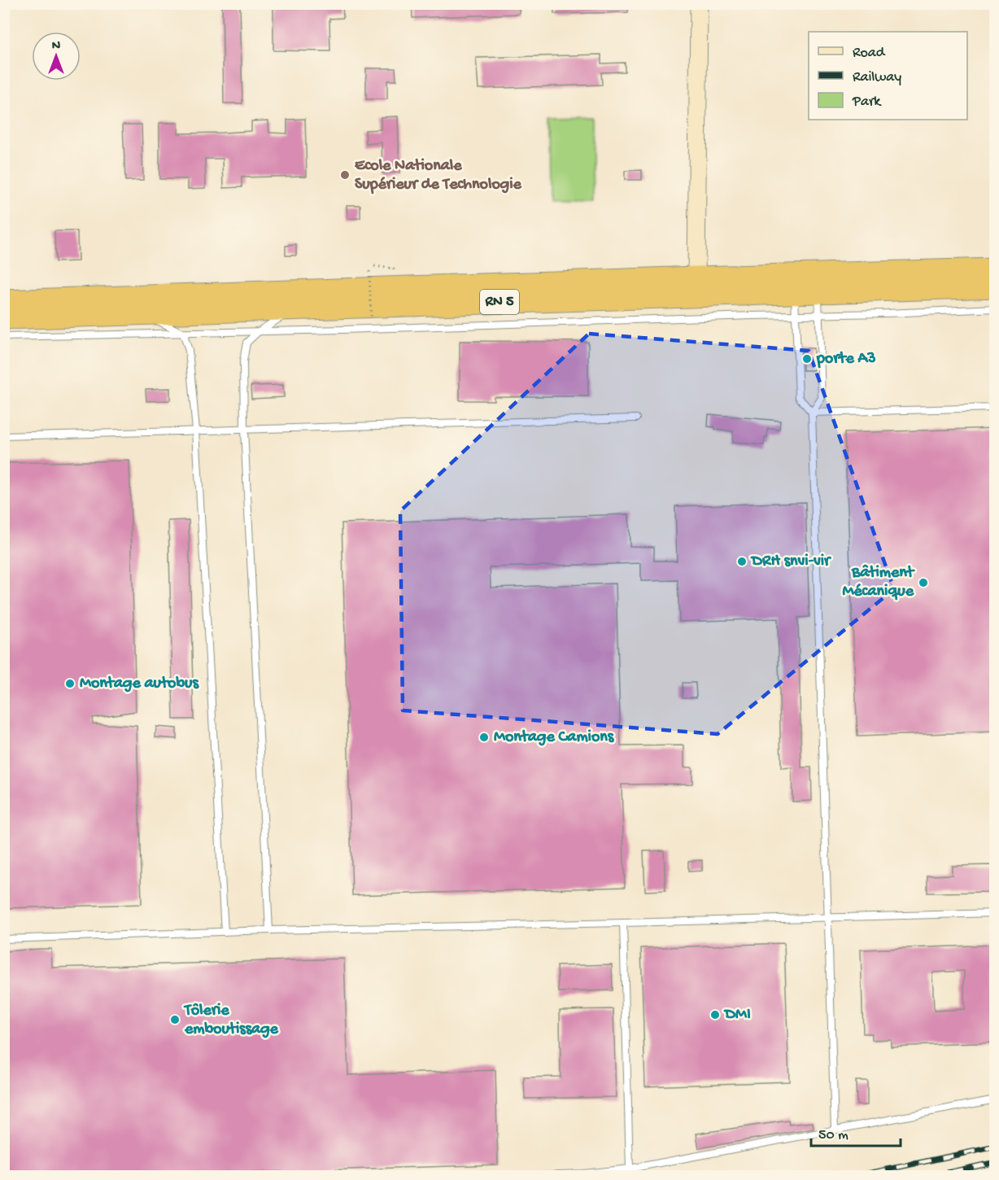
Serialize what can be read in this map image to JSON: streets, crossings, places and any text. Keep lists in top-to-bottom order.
{
  "streets": {
    "highway": ["RN 5"]
  },
  "places": [
    "Ecole Nationale Supérieur de Technologie",
    "porte A3",
    "DRH snvi-vir",
    "Bâtiment Mécanique",
    "Montage autobus",
    "Montage Camions",
    "DMI",
    "Tôlerie emboutissage"
  ],
  "legend": ["Road", "Railway", "Park"],
  "scale_bar": "50 m",
  "north": "top"
}
